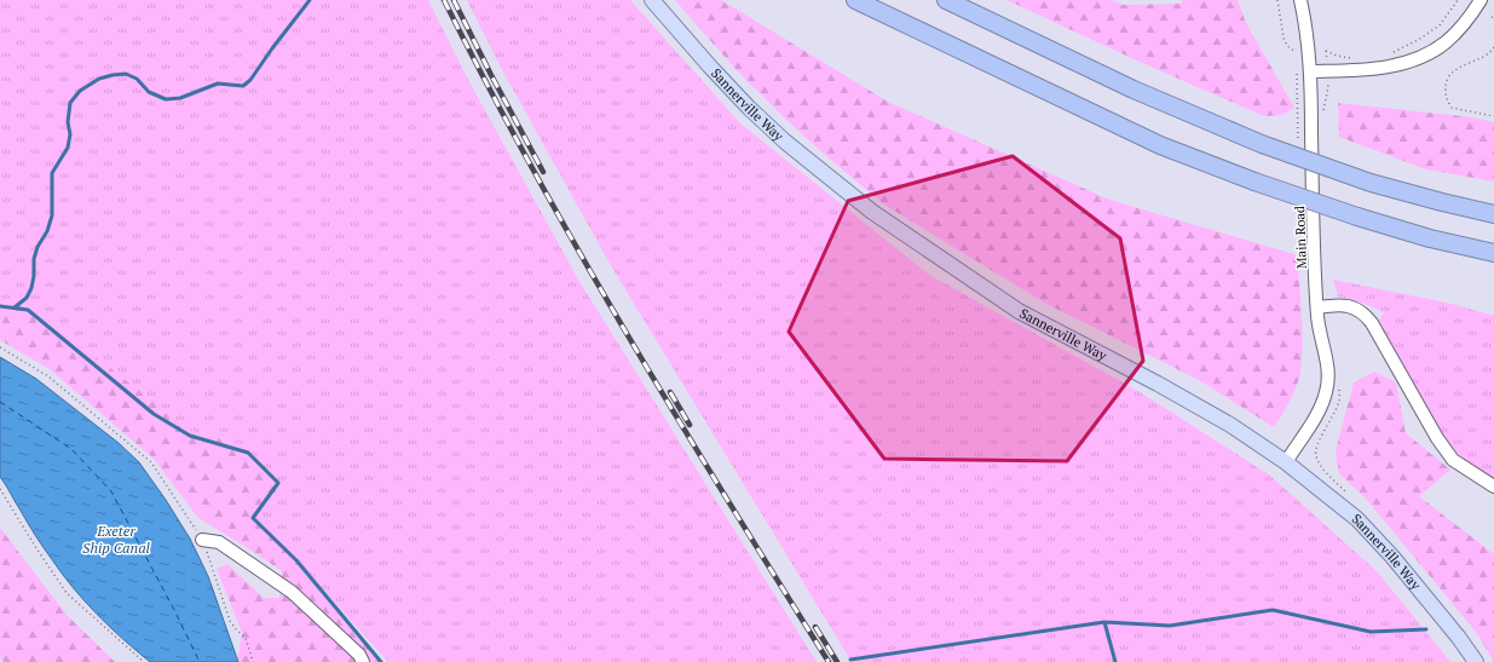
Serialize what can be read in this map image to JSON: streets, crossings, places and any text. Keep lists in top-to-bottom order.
{
  "streets": {
    "main road": ["Sannerville Way"],
    "street": ["Main Road"]
  },
  "crossings": [
    ["Sannerville Way", "Main Road"]
  ],
  "water": ["Exeter Ship Canal"]
}
